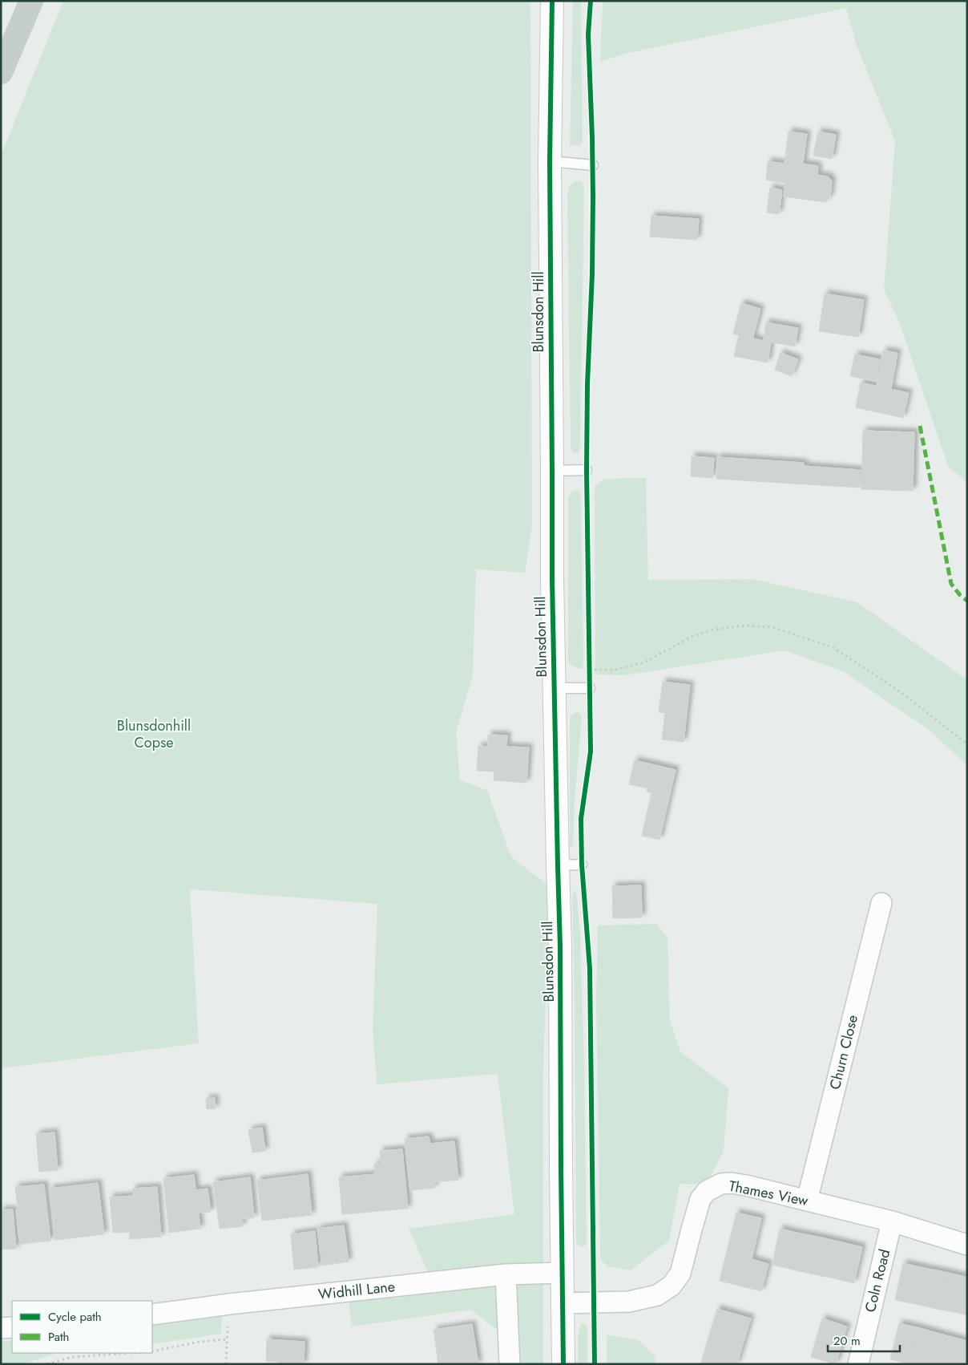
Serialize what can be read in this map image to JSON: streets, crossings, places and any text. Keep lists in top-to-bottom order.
{
  "streets": {
    "street": [
      "Blunsdon Hill",
      "Churn Close",
      "Thames View",
      "Coln Road",
      "Widhill Lane"
    ]
  },
  "crossings": [
    ["Blunsdon Hill", "Thames View"],
    ["Blunsdon Hill", "Widhill Lane"],
    ["Churn Close", "Thames View"],
    ["Thames View", "Coln Road"]
  ],
  "parks": ["Blunsdonhill Copse"],
  "legend": ["Cycle path", "Path"],
  "scale_bar": "20 m"
}
